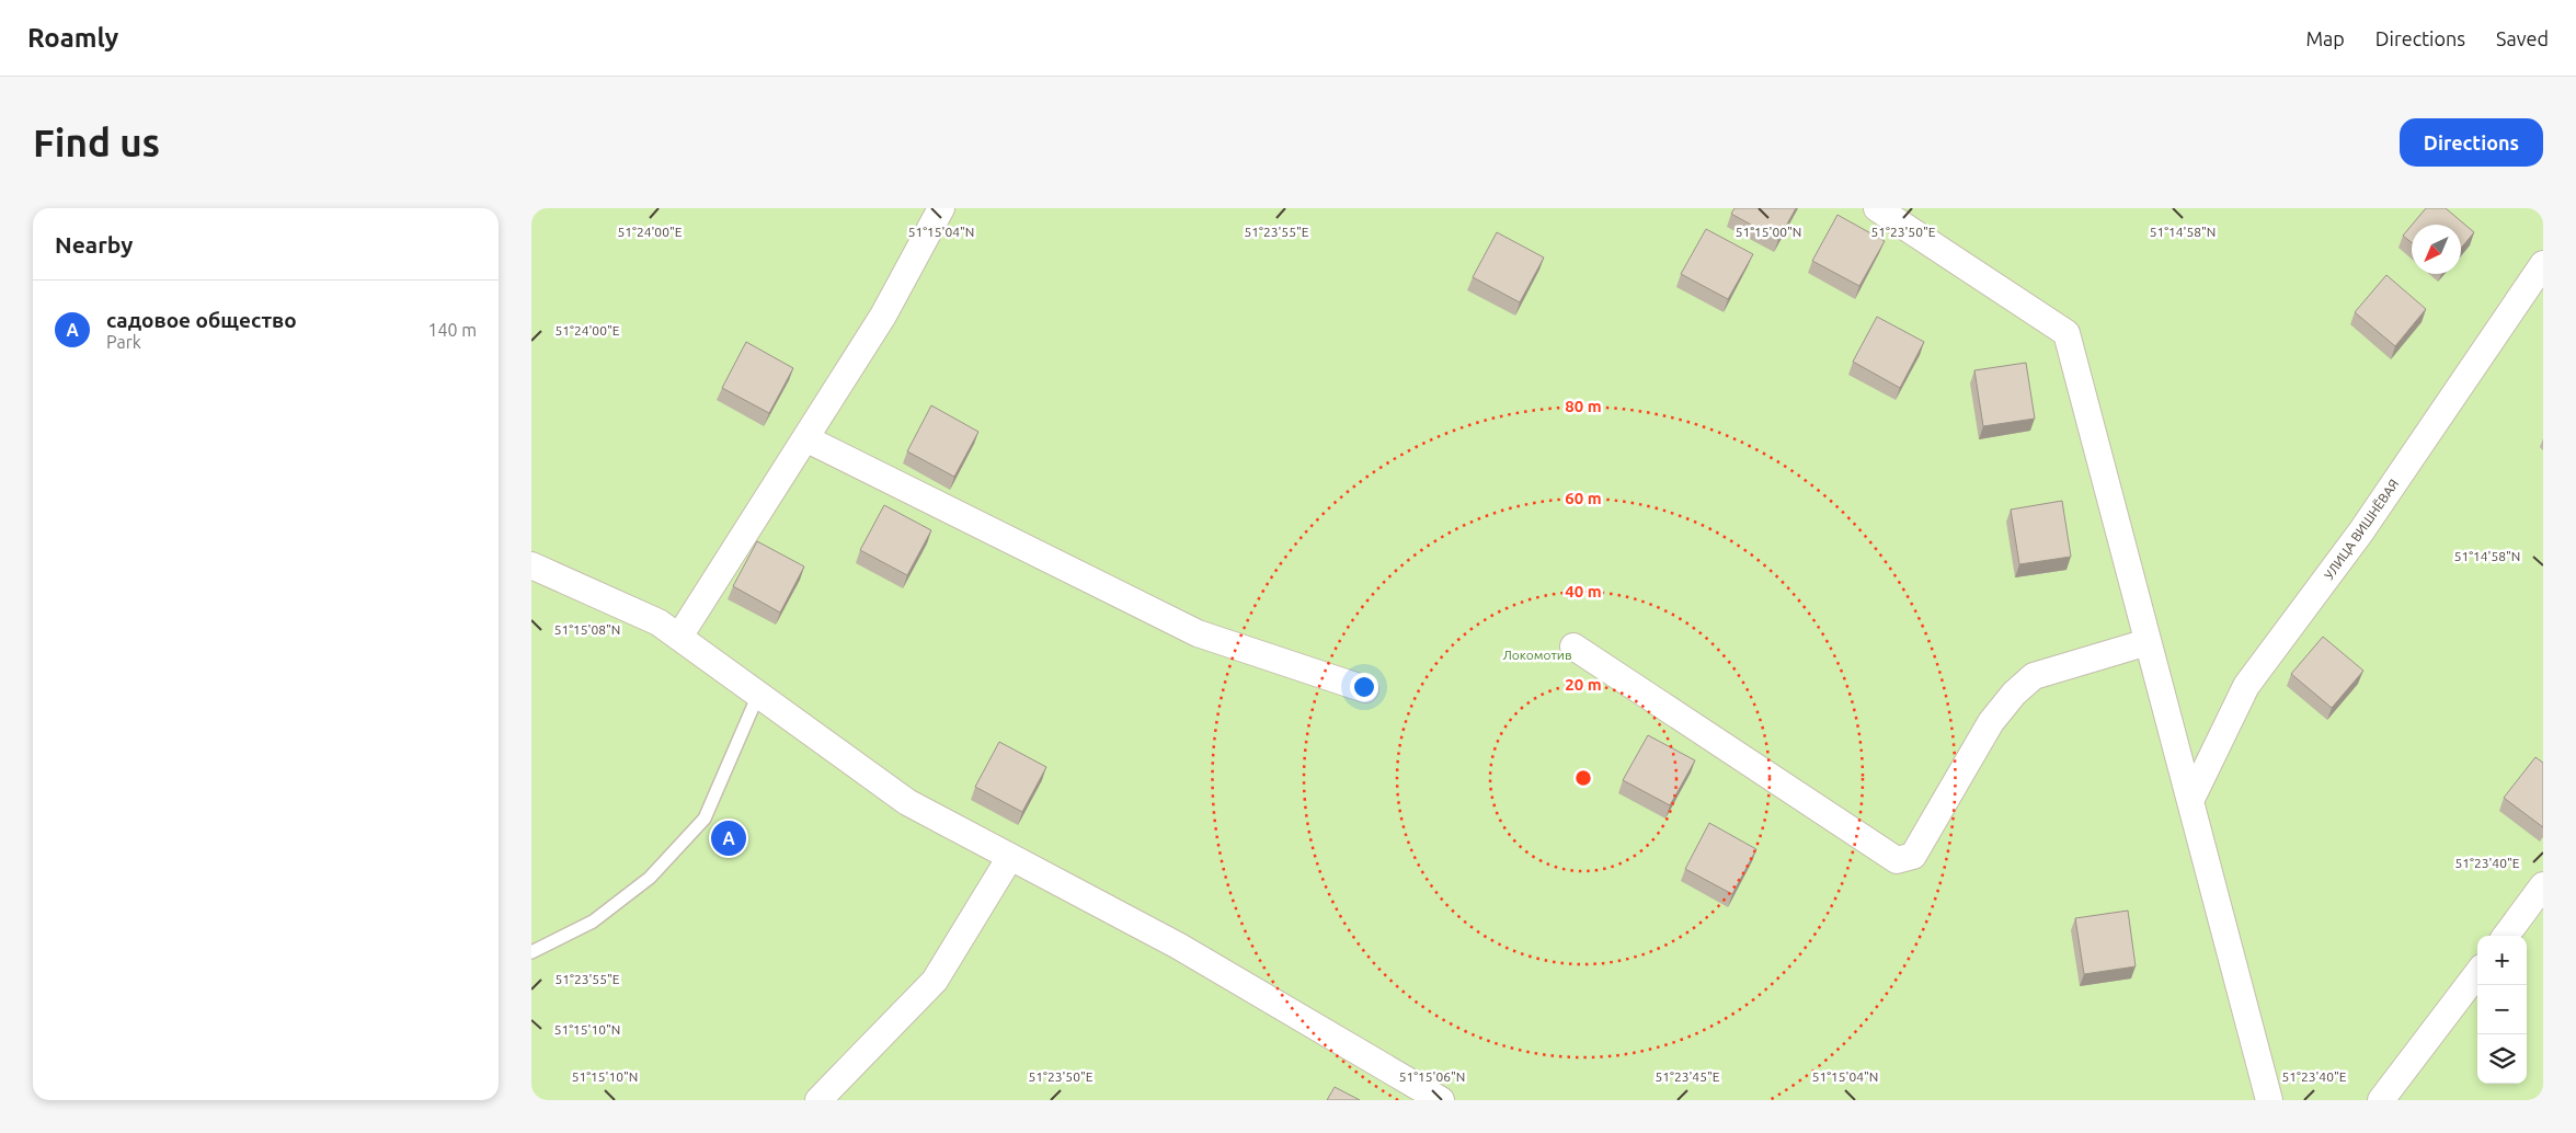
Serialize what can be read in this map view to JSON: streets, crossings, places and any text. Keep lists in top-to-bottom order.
{
  "streets": {
    "street": ["УЛИЦА ВИШНЁВАЯ"]
  },
  "parks": ["Локомотив"],
  "north": "bottom left",
  "page": {
    "header": "Roamly",
    "nav": ["Map", "Directions", "Saved"],
    "buttons": "Directions",
    "title": "Find us",
    "heading": "Nearby",
    "list": [
      {
        "mark": "A",
        "name": "садовое общество",
        "note": "Park",
        "value": "140 m"
      }
    ],
    "pins": "A",
    "map_buttons": ["+", "−"]
  },
  "coordinates": [
    "51°15'04\"N",
    "51°15'00\"N",
    "51°14'58\"N",
    "51°24'00\"E",
    "51°23'55\"E",
    "51°23'50\"E",
    "51°15'08\"N",
    "51°23'40\"E",
    "51°15'10\"N",
    "51°23'45\"E",
    "51°15'06\"N"
  ],
  "rings": [
    "80 m",
    "60 m",
    "40 m",
    "20 m"
  ]
}
